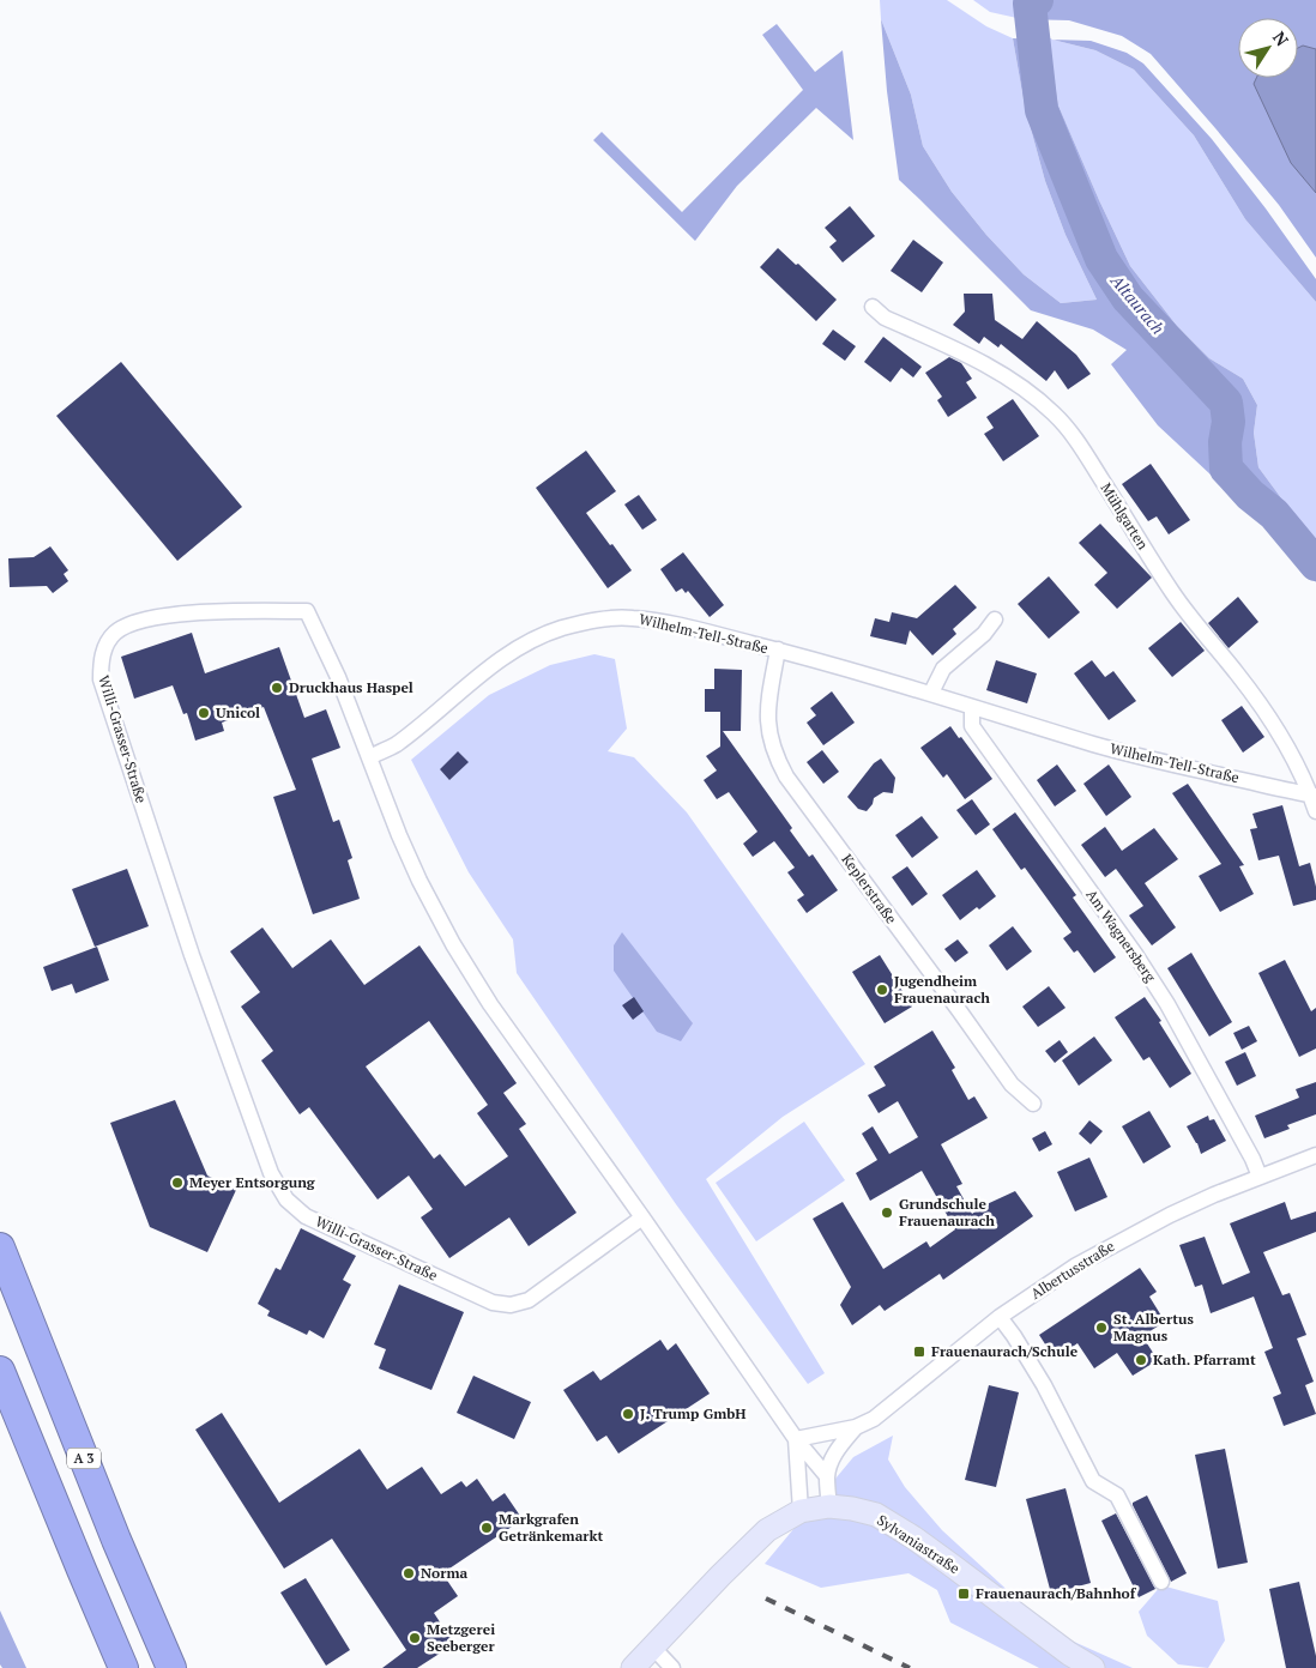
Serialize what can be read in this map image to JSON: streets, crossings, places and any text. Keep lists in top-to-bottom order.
{
  "streets": {
    "highway": ["A 3"],
    "street": [
      "Mühlgarten",
      "Wilhelm-Tell-Straße",
      "Willi-Grasser-Straße",
      "Keplerstraße",
      "Am Wagnersberg",
      "Albertusstraße",
      "Sylvaniastraße"
    ]
  },
  "crossings": [
    ["Mühlgarten", "Wilhelm-Tell-Straße"],
    ["Wilhelm-Tell-Straße", "Willi-Grasser-Straße"],
    ["Wilhelm-Tell-Straße", "Keplerstraße"],
    ["Wilhelm-Tell-Straße", "Am Wagnersberg"],
    ["Willi-Grasser-Straße", "Albertusstraße"],
    ["Am Wagnersberg", "Albertusstraße"]
  ],
  "water": ["Altaurach"],
  "places": {
    "other": [
      "Druckhaus Haspel",
      "Unicol",
      "Jugendheim Frauenaurach",
      "Meyer Entsorgung",
      "Grundschule Frauenaurach",
      "St. Albertus Magnus",
      "Kath. Pfarramt",
      "J. Trump GmbH",
      "Markgrafen Getränkemarkt",
      "Norma",
      "Metzgerei Seeberger"
    ],
    "transit": ["Frauenaurach/Schule", "Frauenaurach/Bahnhof"]
  },
  "north": "top right"
}
